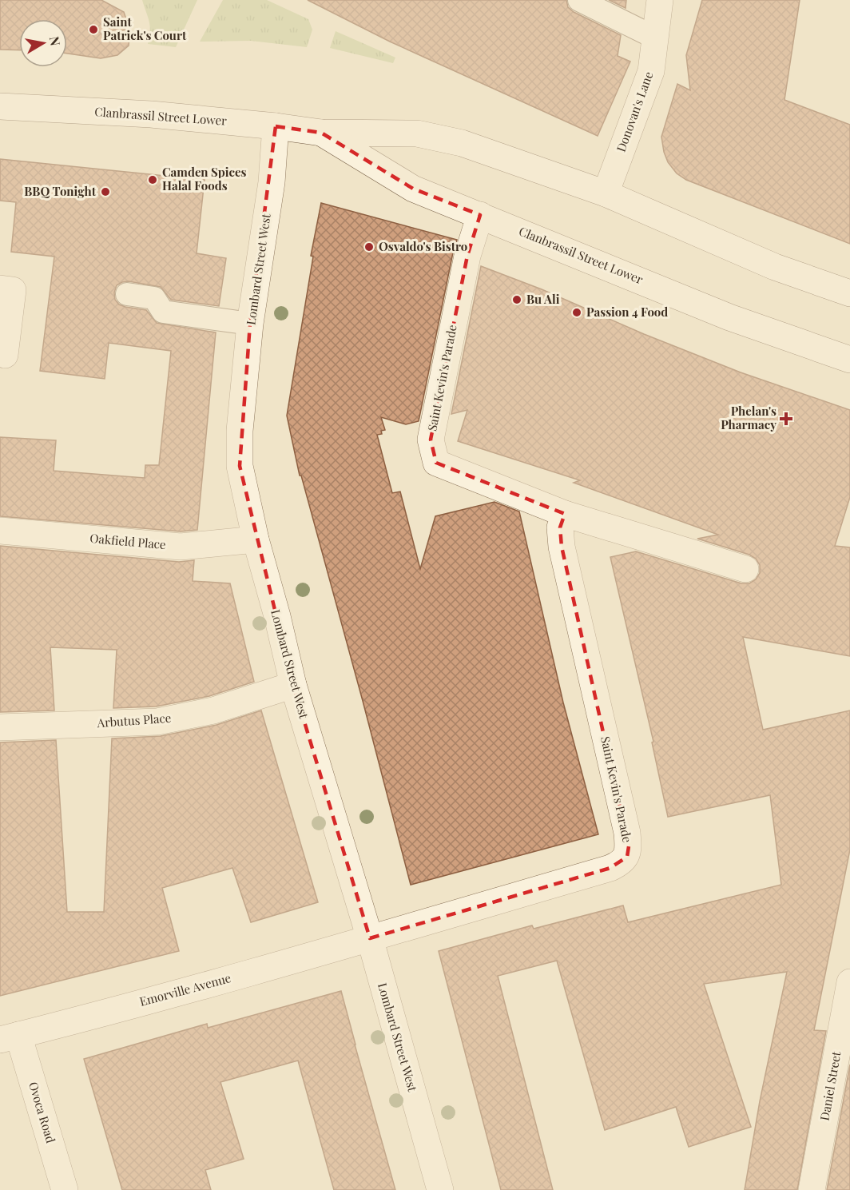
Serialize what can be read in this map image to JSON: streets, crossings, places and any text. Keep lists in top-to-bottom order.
{
  "streets": {
    "street": [
      "Donovan's Lane",
      "Clanbrassil Street Lower",
      "Lombard Street West",
      "Saint Kevin's Parade",
      "Oakfield Place",
      "Arbutus Place",
      "Emorville Avenue",
      "Daniel Street",
      "Ovoca Road"
    ]
  },
  "crossings": [
    ["Donovan's Lane", "Clanbrassil Street Lower"],
    ["Clanbrassil Street Lower", "Lombard Street West"],
    ["Clanbrassil Street Lower", "Saint Kevin's Parade"],
    ["Lombard Street West", "Saint Kevin's Parade"],
    ["Lombard Street West", "Oakfield Place"],
    ["Lombard Street West", "Arbutus Place"],
    ["Lombard Street West", "Emorville Avenue"],
    ["Saint Kevin's Parade", "Emorville Avenue"],
    ["Emorville Avenue", "Ovoca Road"]
  ],
  "places": {
    "other": [
      "Saint Patrick's Court",
      "Camden Spices Halal Foods",
      "BBQ Tonight",
      "Osvaldo's Bistro",
      "Bu Ali",
      "Passion 4 Food"
    ],
    "health": ["Phelan's Pharmacy"]
  },
  "north": "right"
}
